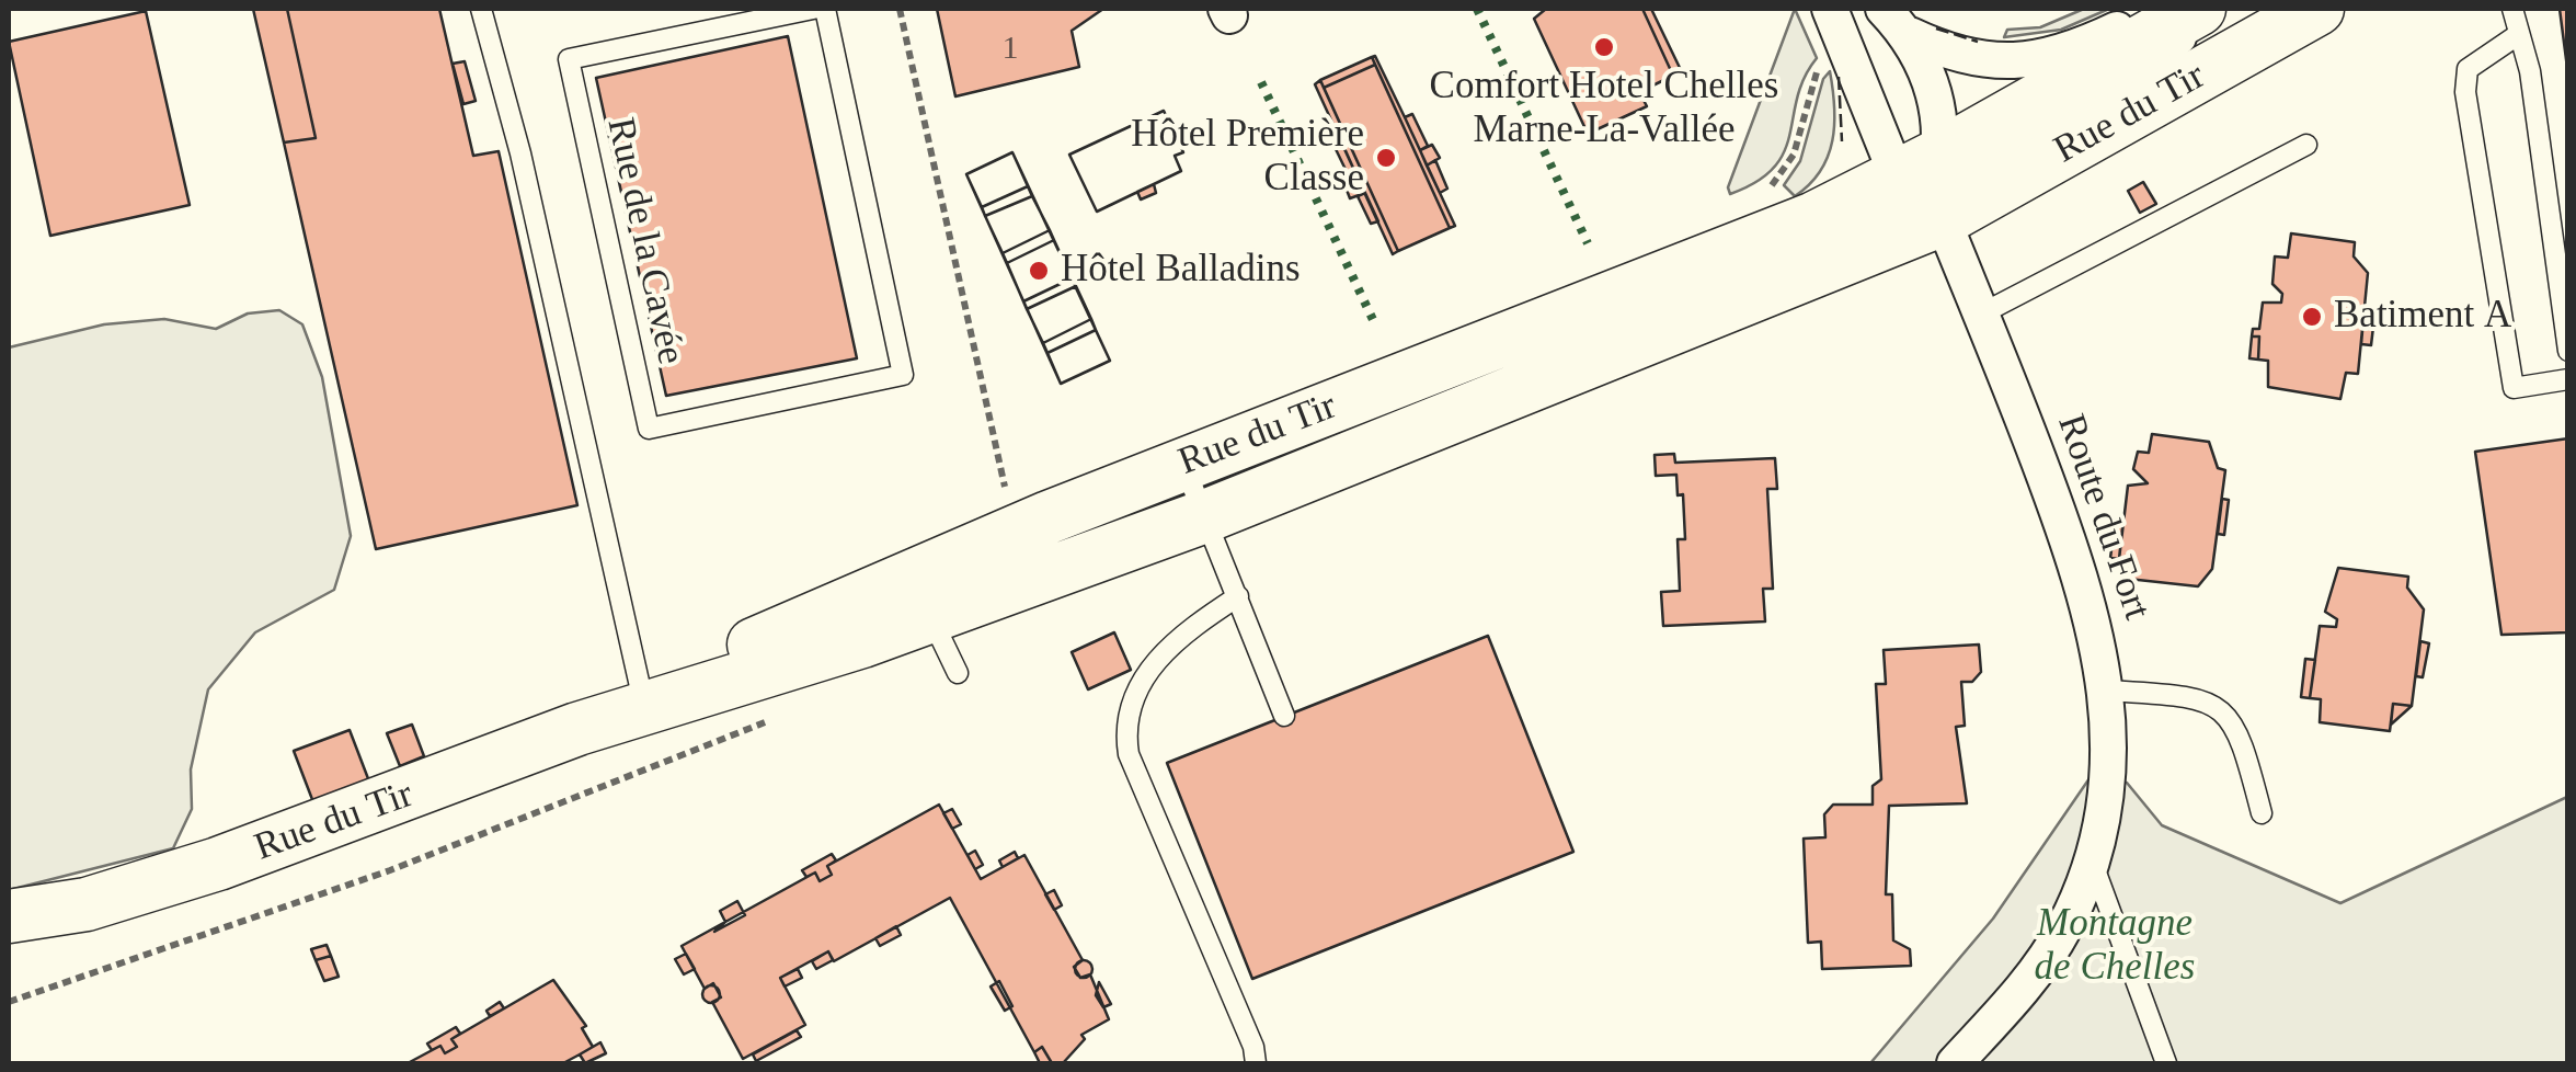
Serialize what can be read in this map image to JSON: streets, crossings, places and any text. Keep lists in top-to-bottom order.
{
  "streets": {
    "main road": ["Rue du Tir"],
    "street": ["Route du Fort"],
    "lane": ["Rue de la Cavée"]
  },
  "crossings": [
    ["Rue du Tir", "Route du Fort"]
  ],
  "parks": ["Montagne de Chelles"],
  "places": [
    "Comfort Hotel Chelles Marne-La-Vallée",
    "Hôtel Première Classe",
    "Hôtel Balladins",
    "Batiment A"
  ],
  "house_numbers": ["1"]
}
